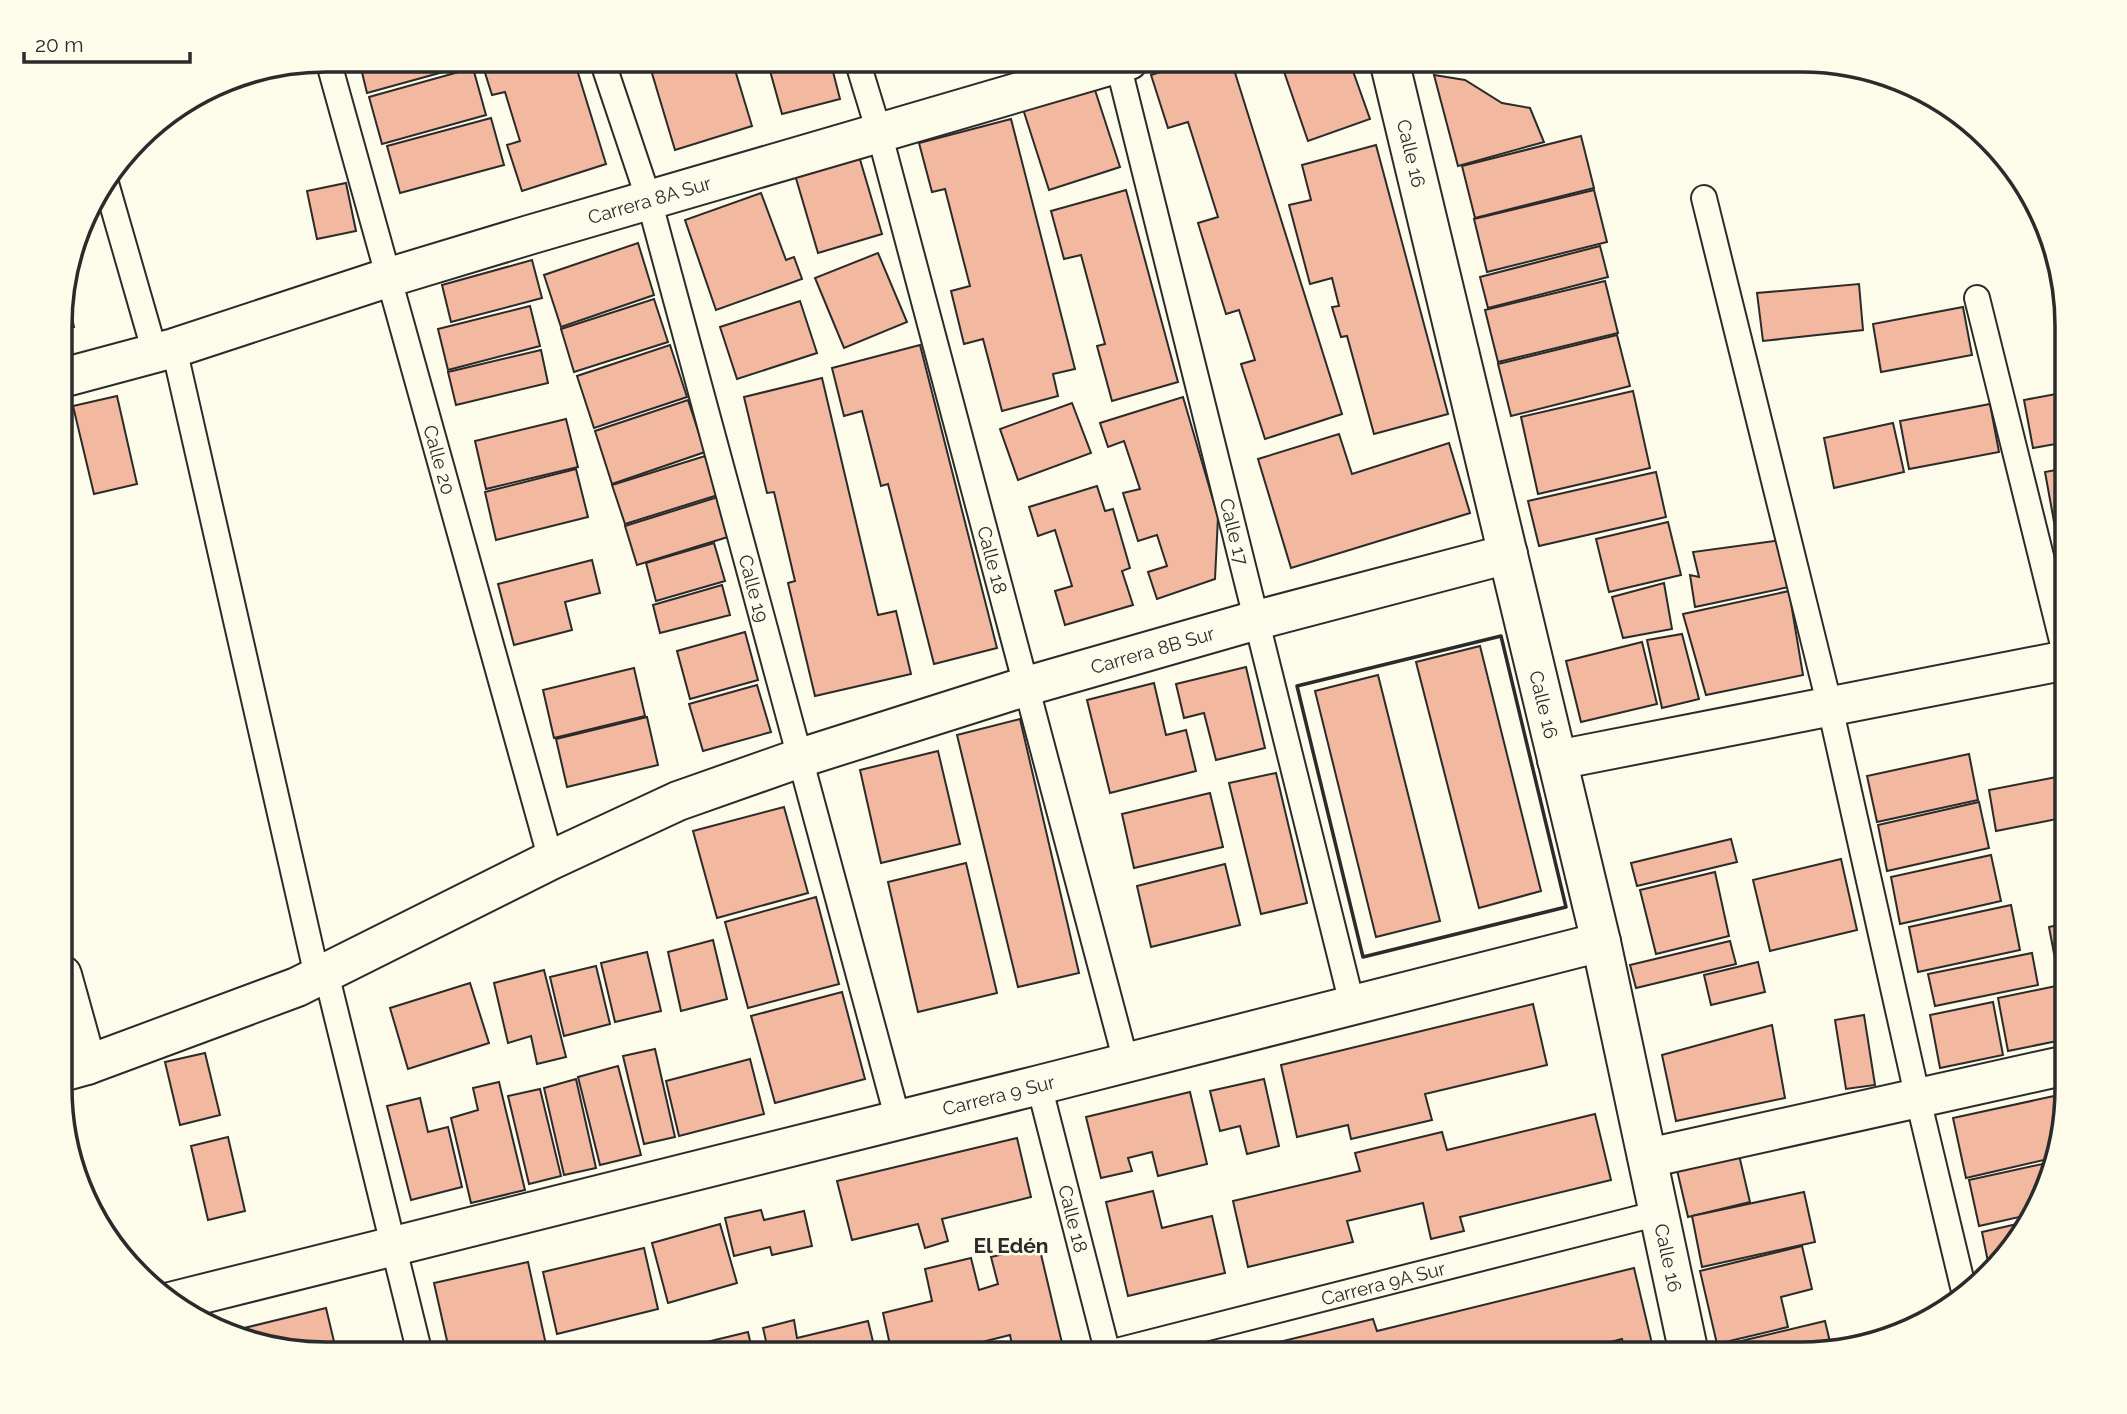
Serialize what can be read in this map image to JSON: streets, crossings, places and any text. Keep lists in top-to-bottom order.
{
  "streets": {
    "street": [
      "Calle 16",
      "Carrera 8A Sur",
      "Carrera 8B Sur",
      "Carrera 9 Sur"
    ],
    "lane": [
      "Calle 20",
      "Calle 17",
      "Calle 18",
      "Calle 19",
      "Carrera 9A Sur"
    ]
  },
  "crossings": [
    ["Calle 16", "Carrera 8B Sur"],
    ["Calle 16", "Carrera 9 Sur"],
    ["Calle 16", "Carrera 9A Sur"],
    ["Carrera 8A Sur", "Calle 20"],
    ["Carrera 8A Sur", "Calle 18"],
    ["Carrera 8A Sur", "Calle 19"],
    ["Calle 20", "Carrera 8B Sur"],
    ["Calle 17", "Carrera 8B Sur"],
    ["Calle 17", "Carrera 9 Sur"],
    ["Calle 18", "Carrera 8B Sur"],
    ["Calle 18", "Carrera 9 Sur"],
    ["Calle 19", "Carrera 8B Sur"],
    ["Calle 19", "Carrera 9 Sur"]
  ],
  "districts": ["El Edén"],
  "scale_bar": "20 m"
}
